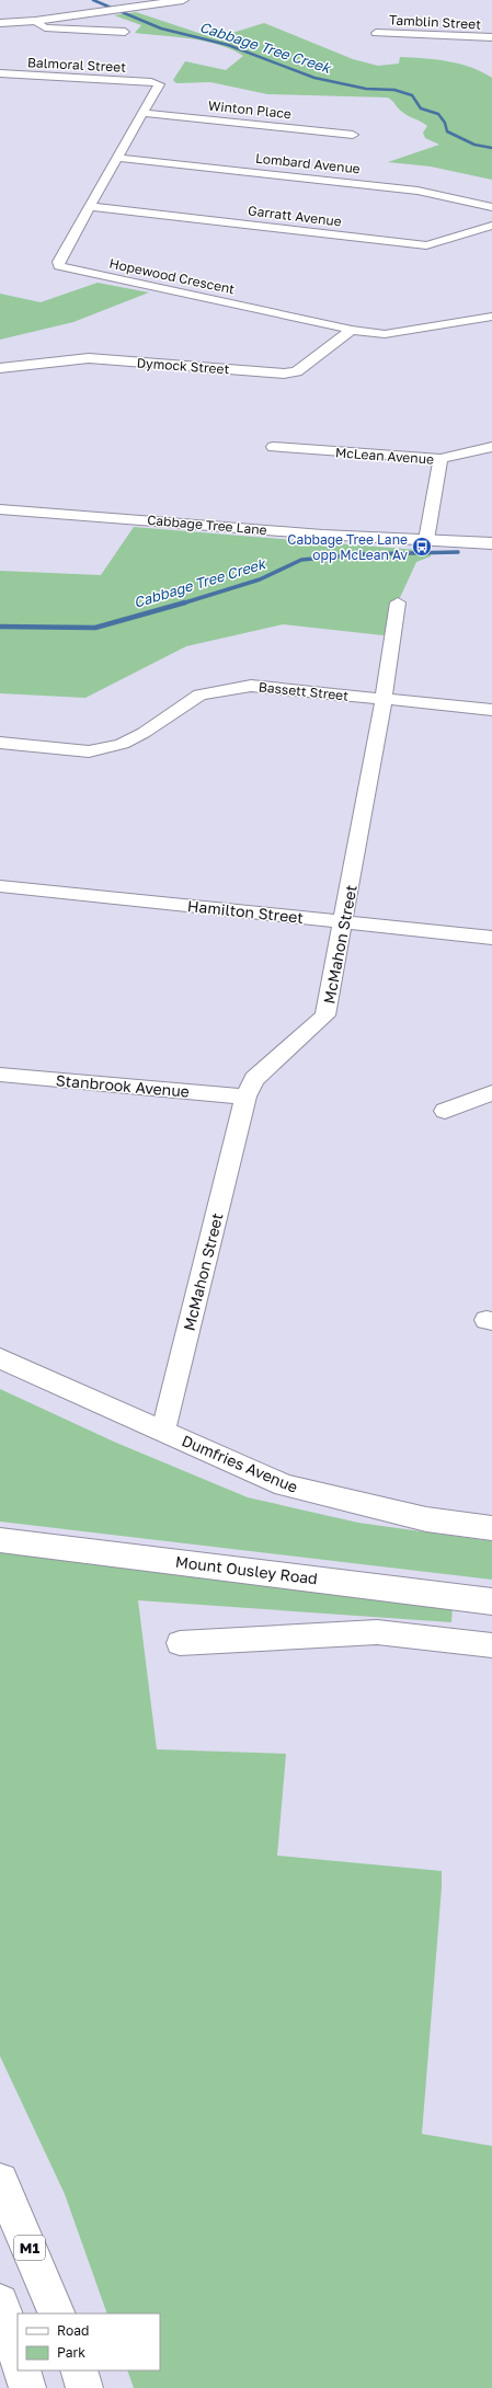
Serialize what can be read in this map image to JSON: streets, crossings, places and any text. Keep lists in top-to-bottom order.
{
  "streets": {
    "main road": [
      "Cabbage Tree Lane",
      "Dumfries Avenue",
      "Mount Ousley Road",
      "M1"
    ],
    "street": [
      "Tamblin Street",
      "Balmoral Street",
      "Winton Place",
      "Lombard Avenue",
      "Garratt Avenue",
      "Hopewood Crescent",
      "Dymock Street",
      "McLean Avenue",
      "Bassett Street",
      "Hamilton Street",
      "McMahon Street",
      "Stanbrook Avenue"
    ]
  },
  "crossings": [
    ["Balmoral Street", "Hopewood Crescent"],
    ["Winton Place", "Hopewood Crescent"],
    ["Lombard Avenue", "Hopewood Crescent"],
    ["Garratt Avenue", "Hopewood Crescent"],
    ["Hopewood Crescent", "Dymock Street"],
    ["McLean Avenue", "Cabbage Tree Lane"],
    ["Bassett Street", "McMahon Street"],
    ["Hamilton Street", "McMahon Street"],
    ["McMahon Street", "Stanbrook Avenue"],
    ["McMahon Street", "Dumfries Avenue"]
  ],
  "water": ["Cabbage Tree Creek"],
  "places": {
    "bus stop": ["Cabbage Tree Lane opp McLean Av"]
  },
  "legend": ["Road", "Park"]
}
